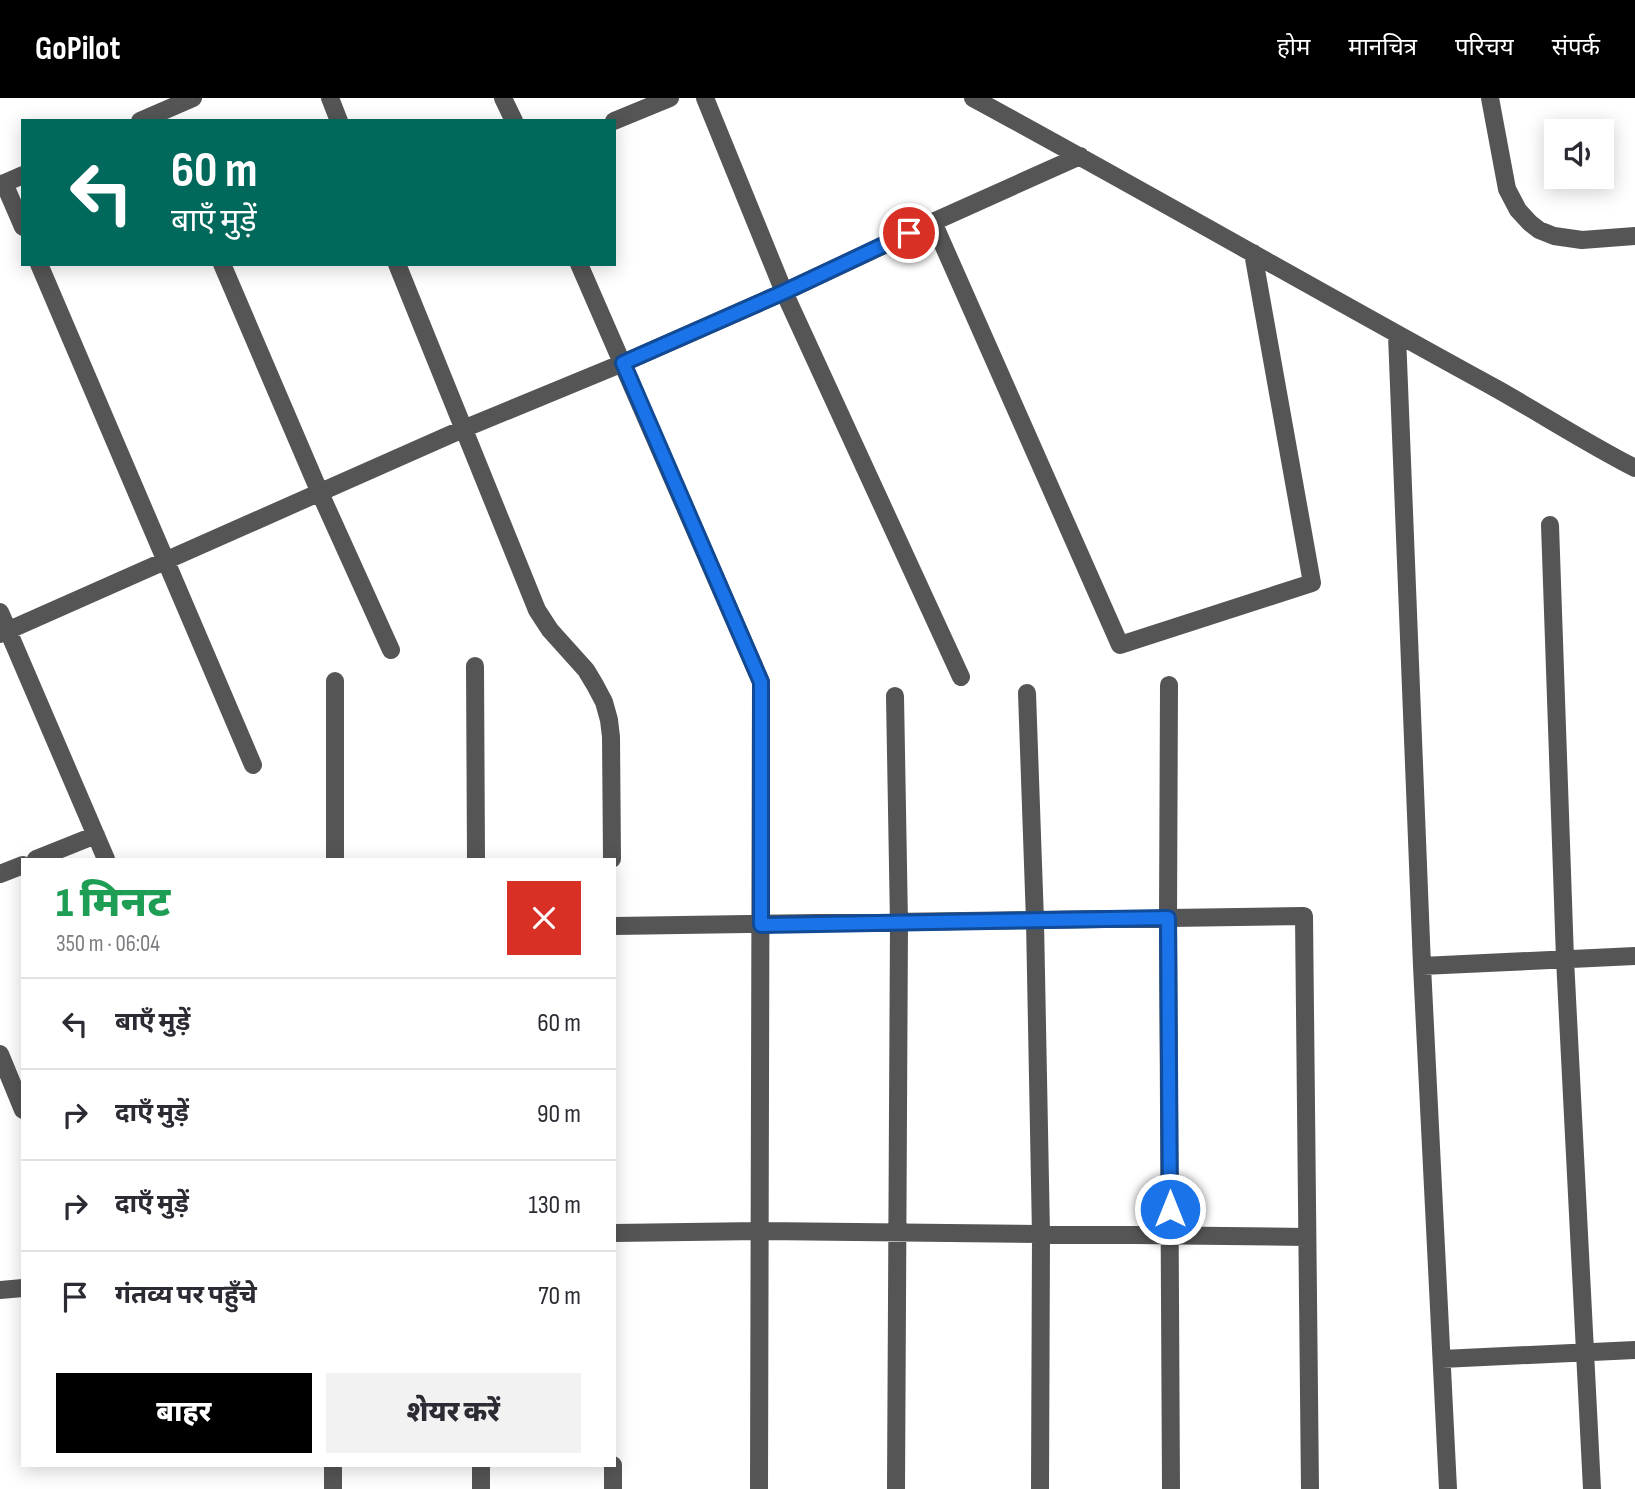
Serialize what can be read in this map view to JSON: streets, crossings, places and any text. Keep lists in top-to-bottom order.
{
  "page": {
    "header": "GoPilot",
    "nav": [
      "होम",
      "मानचित्र",
      "परिचय",
      "संपर्क"
    ],
    "turn": ["60 m", "बाएँ मुड़ें"],
    "heading": ["1 मिनट", "350 m · 06:04"],
    "list": [
      {
        "name": "बाएँ मुड़ें",
        "value": "60 m"
      },
      {
        "name": "दाएँ मुड़ें",
        "value": "90 m"
      },
      {
        "name": "दाएँ मुड़ें",
        "value": "130 m"
      },
      {
        "name": "गंतव्य पर पहुँचे",
        "value": "70 m"
      }
    ],
    "buttons": ["बाहर", "शेयर करें"]
  }
}
